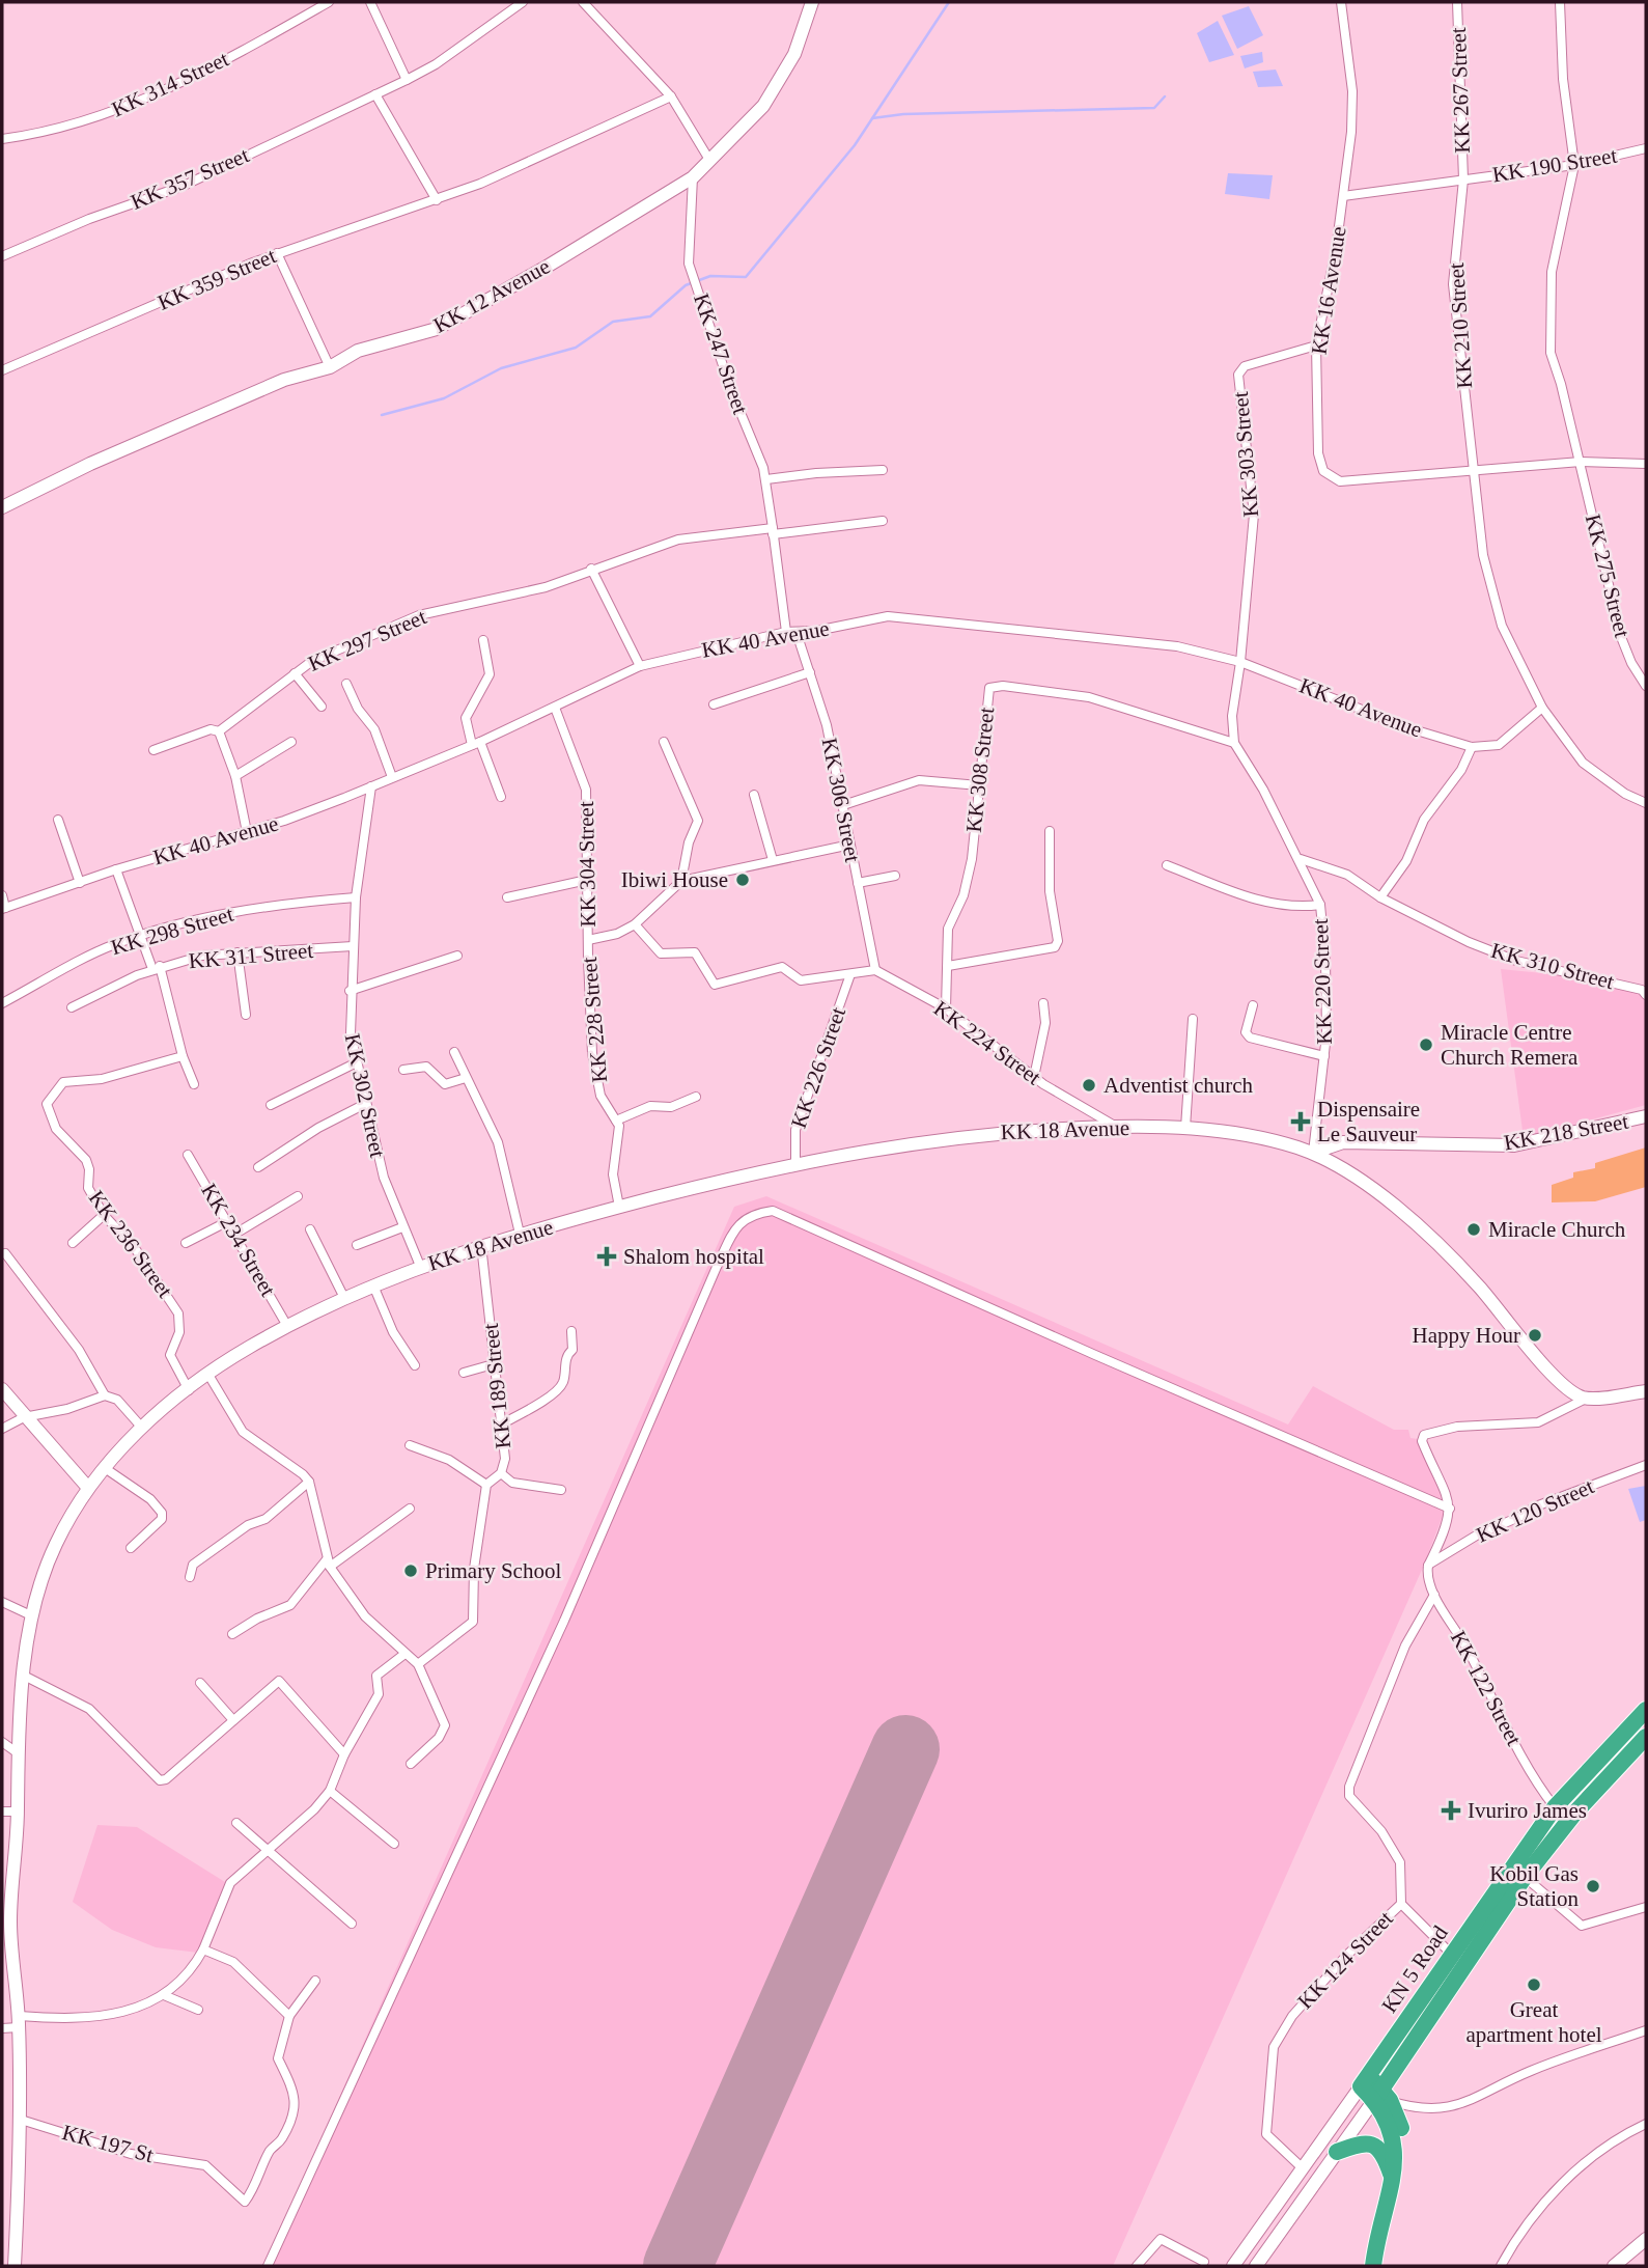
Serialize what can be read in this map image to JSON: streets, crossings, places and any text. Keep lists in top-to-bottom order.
{
  "streets": {
    "highway": ["KN 5 Road"],
    "main road": ["KK 12 Avenue", "KK 18 Avenue", "KK 218 Street"],
    "street": [
      "KK 314 Street",
      "KK 267 Street",
      "KK 190 Street",
      "KK 357 Street",
      "KK 359 Street",
      "KK 16 Avenue",
      "KK 210 Street",
      "KK 247 Street",
      "KK 303 Street",
      "KK 275 Street",
      "KK 40 Avenue",
      "KK 297 Street",
      "KK 308 Street",
      "KK 306 Street",
      "KK 304 Street",
      "KK 298 Street",
      "KK 311 Street",
      "KK 310 Street",
      "KK 220 Street",
      "KK 228 Street",
      "KK 224 Street",
      "KK 226 Street",
      "KK 302 Street",
      "KK 234 Street",
      "KK 236 Street",
      "KK 189 Street",
      "KK 120 Street",
      "KK 122 Street",
      "KK 124 Street",
      "KK 197 St"
    ]
  },
  "crossings": [
    ["KK 267 Street", "KK 190 Street"],
    ["KK 267 Street", "KK 210 Street"],
    ["KK 190 Street", "KK 16 Avenue"],
    ["KK 190 Street", "KK 210 Street"],
    ["KK 190 Street", "KK 275 Street"],
    ["KK 16 Avenue", "KK 210 Street"],
    ["KK 16 Avenue", "KK 303 Street"],
    ["KK 16 Avenue", "KK 275 Street"],
    ["KK 12 Avenue", "KK 247 Street"],
    ["KK 247 Street", "KK 40 Avenue"],
    ["KK 247 Street", "KK 297 Street"],
    ["KK 303 Street", "KK 40 Avenue"],
    ["KK 40 Avenue", "KK 306 Street"],
    ["KK 40 Avenue", "KK 304 Street"],
    ["KK 40 Avenue", "KK 302 Street"],
    ["KK 308 Street", "KK 220 Street"],
    ["KK 308 Street", "KK 224 Street"],
    ["KK 306 Street", "KK 224 Street"],
    ["KK 304 Street", "KK 228 Street"],
    ["KK 298 Street", "KK 302 Street"],
    ["KK 311 Street", "KK 302 Street"],
    ["KK 310 Street", "KK 220 Street"],
    ["KK 220 Street", "KK 18 Avenue"],
    ["KK 220 Street", "KK 218 Street"],
    ["KK 228 Street", "KK 18 Avenue"],
    ["KK 224 Street", "KK 18 Avenue"],
    ["KK 226 Street", "KK 18 Avenue"],
    ["KK 302 Street", "KK 18 Avenue"],
    ["KK 18 Avenue", "KK 218 Street"],
    ["KK 18 Avenue", "KK 234 Street"],
    ["KK 18 Avenue", "KK 236 Street"],
    ["KK 18 Avenue", "KK 189 Street"],
    ["KK 18 Avenue", "KK 197 St"],
    ["KK 120 Street", "KK 122 Street"],
    ["KK 122 Street", "KK 124 Street"],
    ["KK 122 Street", "KN 5 Road"],
    ["KK 124 Street", "KN 5 Road"]
  ],
  "places": {
    "other": [
      "Ibiwi House",
      "Miracle Centre Church Remera",
      "Adventist church",
      "Miracle Church",
      "Happy Hour",
      "Primary School",
      "Kobil Gas Station",
      "Great apartment hotel"
    ],
    "health": ["Dispensaire Le Sauveur", "Shalom hospital", "Ivuriro James"]
  }
}
